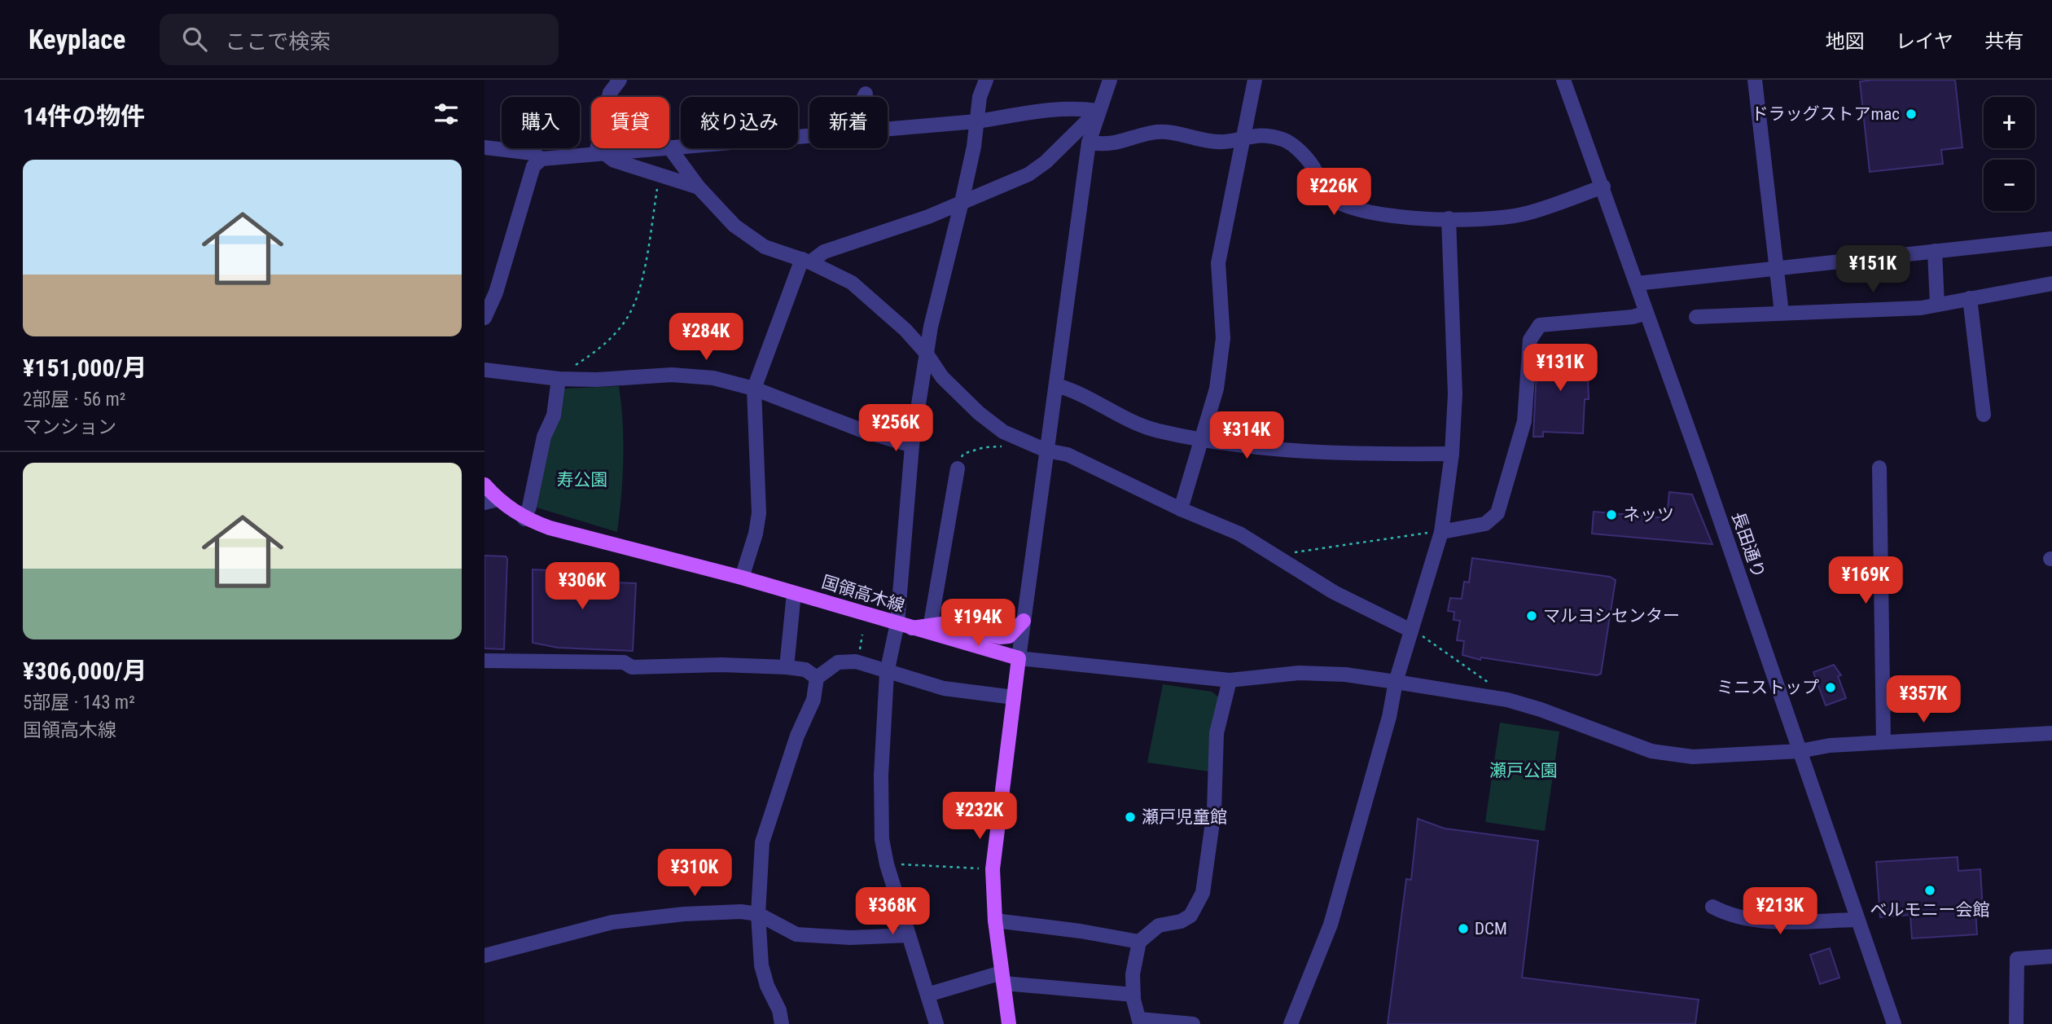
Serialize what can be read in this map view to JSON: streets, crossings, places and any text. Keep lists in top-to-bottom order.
{
  "streets": {
    "main road": ["国領高木線"],
    "street": ["長田通り"]
  },
  "parks": ["寿公園", "瀬戸公園"],
  "places": [
    "ドラッグストアmac",
    "ネッツ",
    "マルヨシセンター",
    "ミニストップ",
    "瀬戸児童館",
    "ベルモニー会館",
    "DCM"
  ],
  "page": {
    "header": "Keyplace",
    "search": "ここで検索",
    "nav": ["地図", "レイヤ", "共有"],
    "heading": "14件の物件",
    "map_buttons": ["+", "−"],
    "chip": [
      "購入",
      "賃貸",
      "絞り込み",
      "新着"
    ],
    "list": [
      {
        "name": "¥151,000/月",
        "note": "2部屋 · 56 m² · マンション"
      },
      {
        "name": "¥306,000/月",
        "note": "5部屋 · 143 m² · 国領高木線"
      }
    ],
    "price": [
      "¥226K",
      "¥151K",
      "¥284K",
      "¥131K",
      "¥256K",
      "¥314K",
      "¥169K",
      "¥306K",
      "¥194K",
      "¥357K",
      "¥232K",
      "¥310K",
      "¥368K",
      "¥213K"
    ]
  }
}
